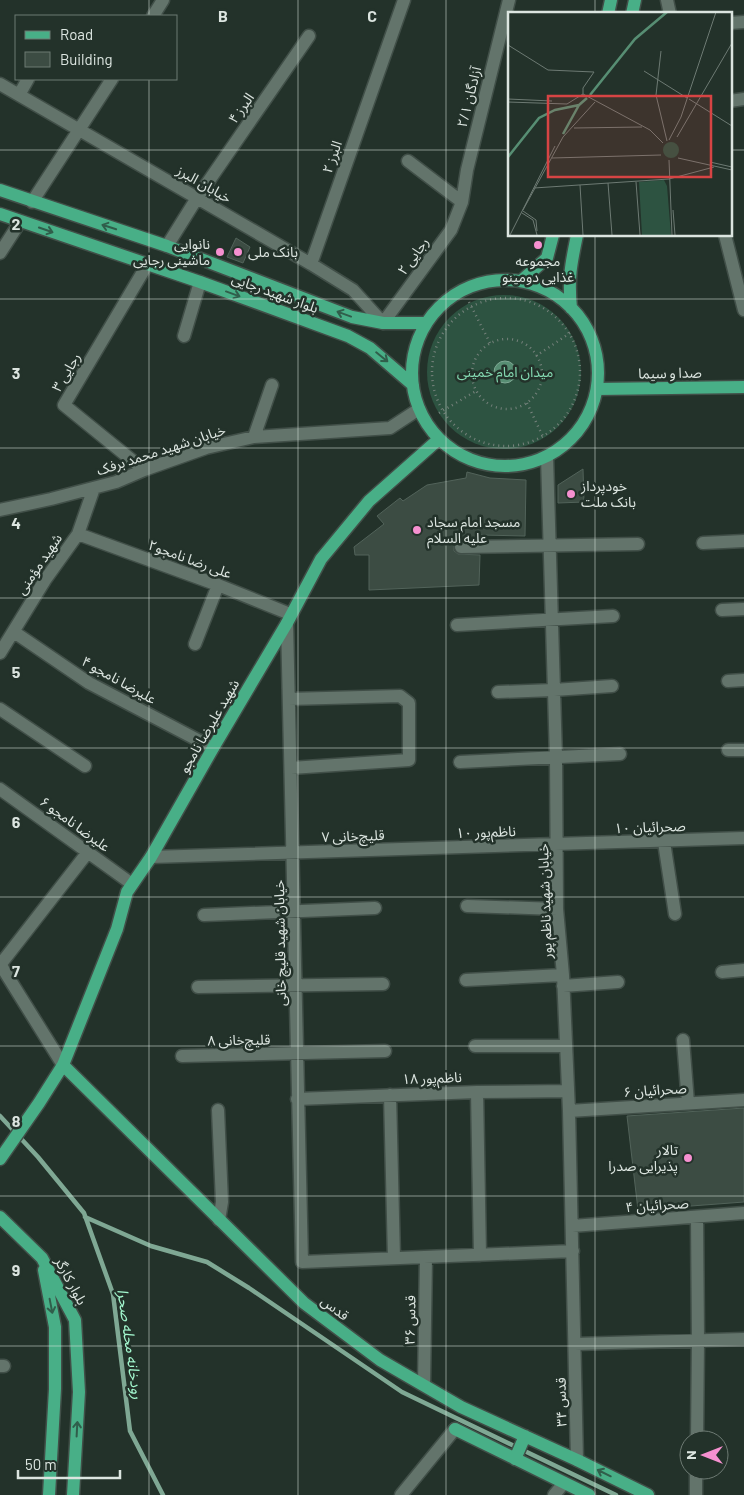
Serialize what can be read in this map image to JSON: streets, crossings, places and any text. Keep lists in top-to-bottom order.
{
  "streets": {
    "main road": [
      "بلوار شهید رجایی",
      "صدا و سیما",
      "شهید علیرضا نامجو",
      "بلوار کارگر",
      "قدس"
    ],
    "street": [
      "آزادگان ۲/۱",
      "البرز ۴",
      "البرز ۲",
      "خیابان البرز",
      "رجایی ۲",
      "رجایی ۳",
      "خیابان شهید محمد برفک",
      "علی رضا نامجو۲",
      "شهید مؤمنی",
      "علیرضا نامجو ۴",
      "علیرضا نامجو ۶",
      "صحرائیان ۱۰",
      "ناظم‌پور ۱۰",
      "قلیچ‌خانی ۷",
      "خیابان شهید ناظم پور",
      "خیابان شهید قلیچ خانی",
      "قلیچ‌خانی ۸",
      "ناظم‌پور ۱۸",
      "صحرائیان ۶",
      "صحرائیان ۴",
      "قدس ۳۶",
      "قدس ۳۴"
    ]
  },
  "crossings": [
    ["آزادگان ۲/۱", "رجایی ۲"],
    ["البرز ۴", "خیابان البرز"],
    ["البرز ۴", "بلوار شهید رجایی"],
    ["البرز ۲", "خیابان البرز"],
    ["خیابان البرز", "رجایی ۲"],
    ["خیابان البرز", "بلوار شهید رجایی"],
    ["رجایی ۲", "بلوار شهید رجایی"],
    ["بلوار شهید رجایی", "رجایی ۳"],
    ["رجایی ۳", "خیابان شهید محمد برفک"],
    ["خیابان شهید محمد برفک", "شهید مؤمنی"],
    ["علی رضا نامجو۲", "شهید مؤمنی"],
    ["علی رضا نامجو۲", "شهید علیرضا نامجو"],
    ["علی رضا نامجو۲", "خیابان شهید قلیچ خانی"],
    ["شهید مؤمنی", "علیرضا نامجو ۴"],
    ["علیرضا نامجو ۴", "شهید علیرضا نامجو"],
    ["شهید علیرضا نامجو", "علیرضا نامجو ۶"],
    ["شهید علیرضا نامجو", "قلیچ‌خانی ۷"],
    ["شهید علیرضا نامجو", "خیابان شهید قلیچ خانی"],
    ["شهید علیرضا نامجو", "قدس"],
    ["صحرائیان ۱۰", "ناظم‌پور ۱۰"],
    ["صحرائیان ۱۰", "خیابان شهید ناظم پور"],
    ["ناظم‌پور ۱۰", "قلیچ‌خانی ۷"],
    ["ناظم‌پور ۱۰", "خیابان شهید ناظم پور"],
    ["قلیچ‌خانی ۷", "خیابان شهید قلیچ خانی"],
    ["خیابان شهید ناظم پور", "ناظم‌پور ۱۸"],
    ["خیابان شهید ناظم پور", "صحرائیان ۶"],
    ["خیابان شهید ناظم پور", "صحرائیان ۴"],
    ["خیابان شهید ناظم پور", "قدس ۳۴"],
    ["خیابان شهید قلیچ خانی", "قلیچ‌خانی ۸"],
    ["خیابان شهید قلیچ خانی", "ناظم‌پور ۱۸"],
    ["قدس", "قدس ۳۶"],
    ["قدس", "قدس ۳۴"]
  ],
  "water": ["رودخانه محله صحرا"],
  "parks": ["میدان امام خمینی"],
  "places": [
    "مجموعه غذایى دومینو",
    "نانوایی ماشینی رجایی",
    "بانک ملی",
    "خودپرداز بانک ملت",
    "مسجد امام سجاد علیه السلام",
    "تالار پذیرایی صدرا"
  ],
  "legend": ["Road", "Building"],
  "scale_bar": "50 m",
  "north": "left",
  "grid": {
    "columns": ["B", "C"],
    "rows": [
      "2",
      "3",
      "4",
      "5",
      "6",
      "7",
      "8",
      "9"
    ]
  }
}
